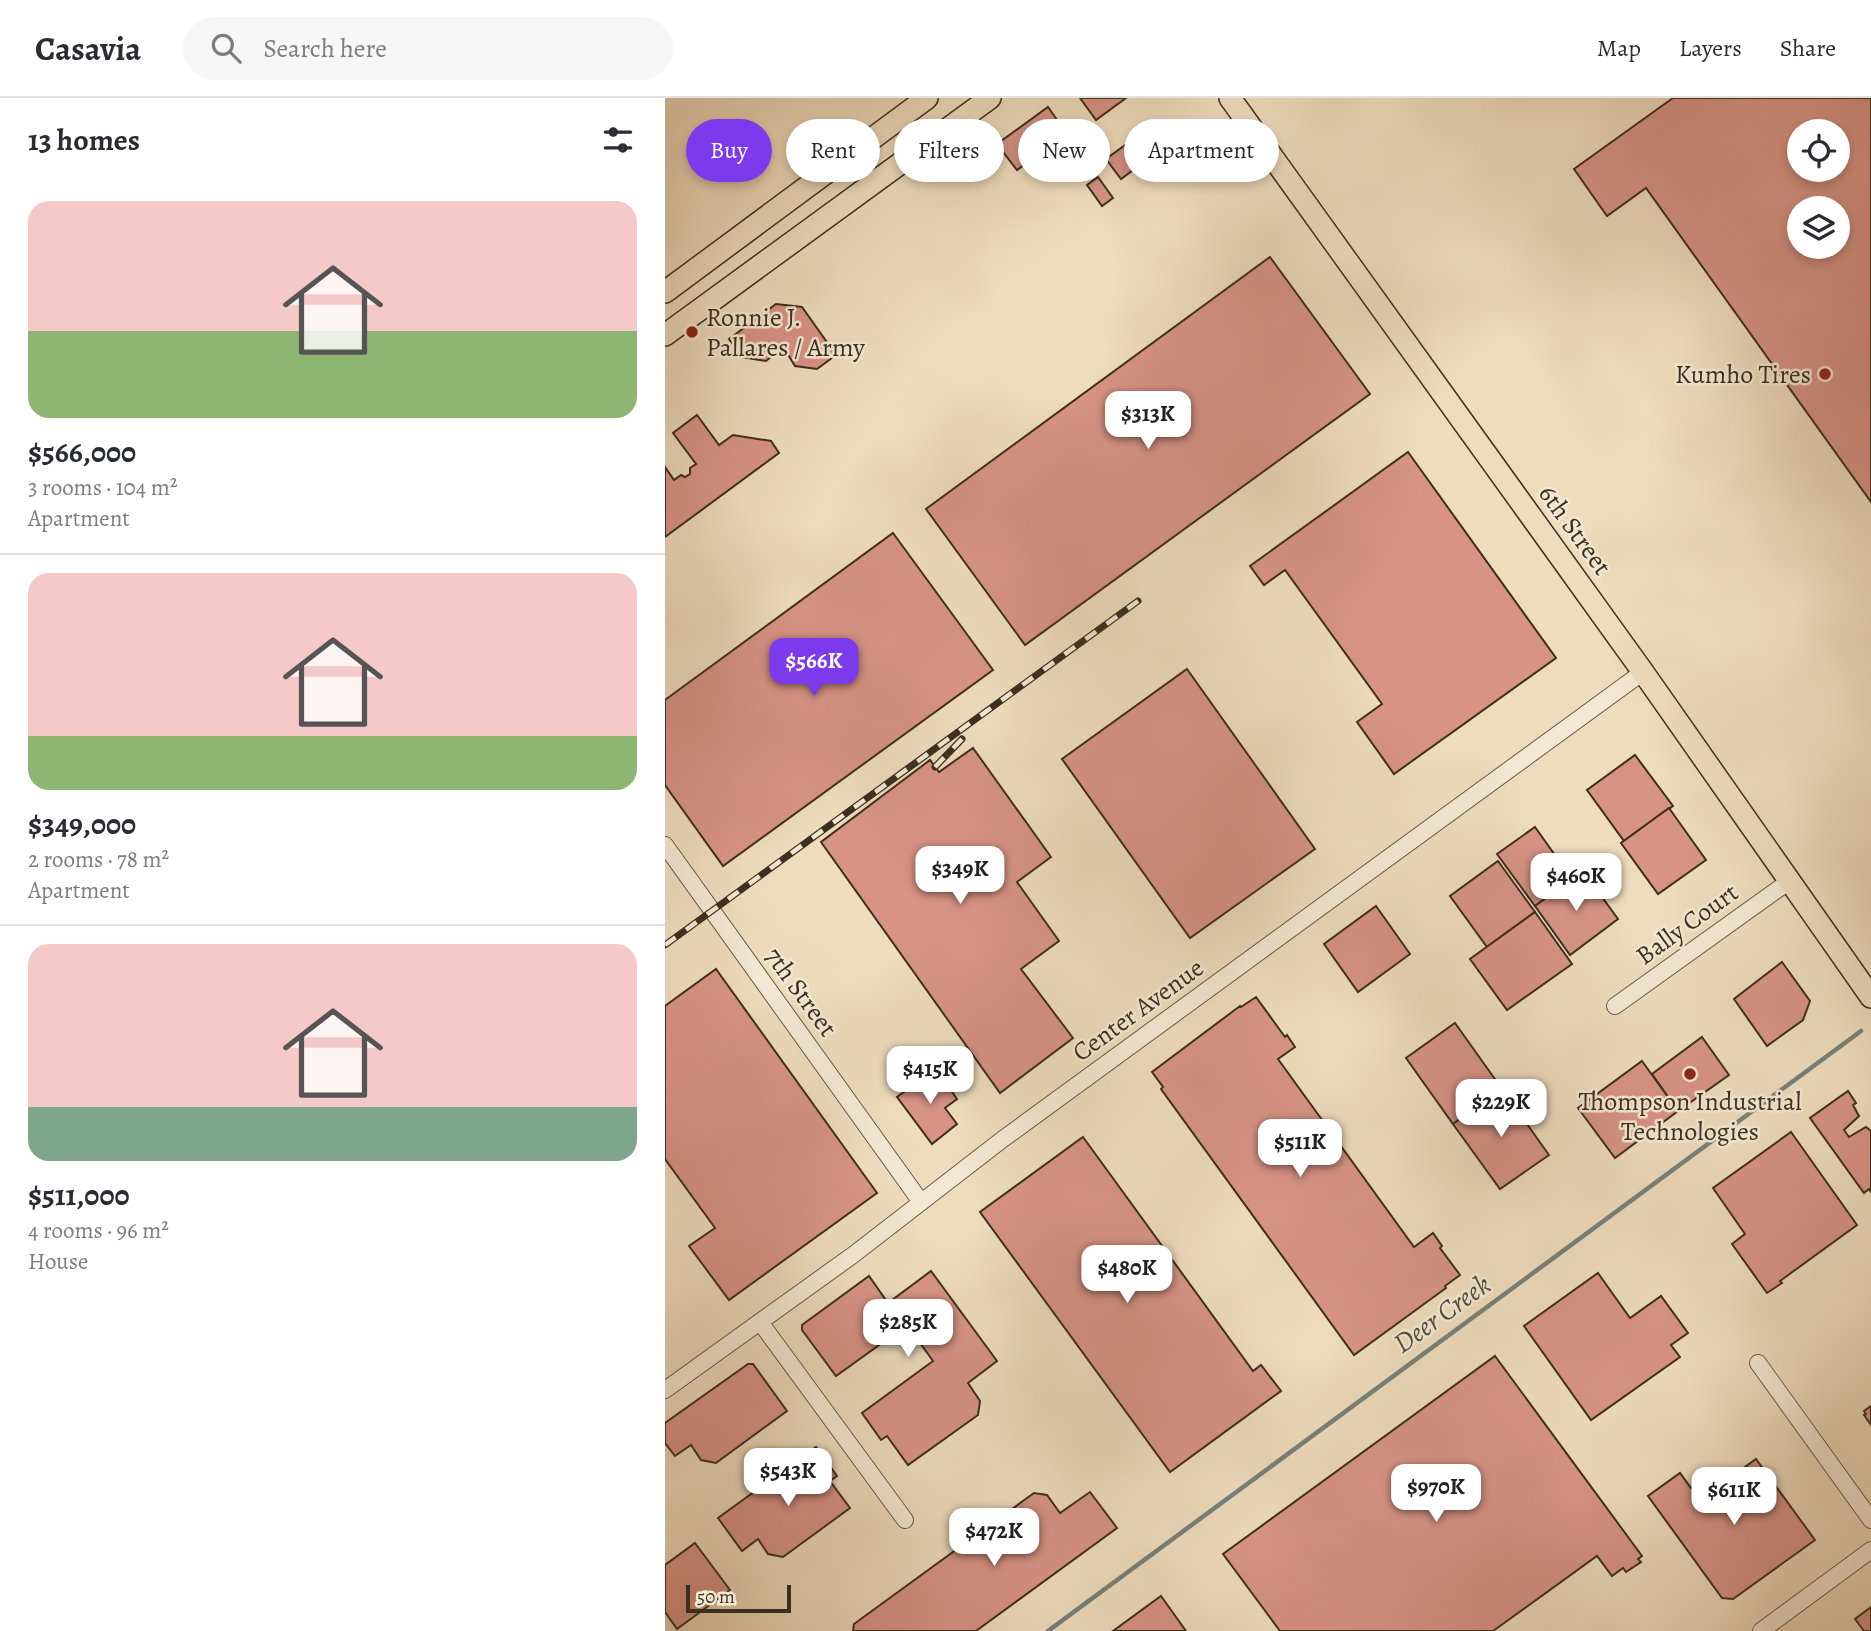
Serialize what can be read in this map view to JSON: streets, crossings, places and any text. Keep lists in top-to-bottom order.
{
  "streets": {
    "main road": ["6th Street"],
    "street": ["Bally Court", "7th Street", "Center Avenue"]
  },
  "crossings": [
    ["6th Street", "Bally Court"],
    ["6th Street", "Center Avenue"],
    ["7th Street", "Center Avenue"]
  ],
  "water": ["Deer Creek"],
  "places": ["Ronnie J. Pallares / Army", "Kumho Tires", "Thompson Industrial Technologies"],
  "scale_bar": "50 m",
  "page": {
    "header": "Casavia",
    "search": "Search here",
    "nav": ["Map", "Layers", "Share"],
    "heading": "13 homes",
    "chip": [
      "Buy",
      "Rent",
      "Filters",
      "New",
      "Apartment"
    ],
    "list": [
      {
        "name": "$566,000",
        "note": "3 rooms · 104 m² · Apartment"
      },
      {
        "name": "$349,000",
        "note": "2 rooms · 78 m² · Apartment"
      },
      {
        "name": "$511,000",
        "note": "4 rooms · 96 m² · House"
      }
    ],
    "price": [
      "$313K",
      "$566K",
      "$349K",
      "$460K",
      "$415K",
      "$229K",
      "$511K",
      "$480K",
      "$285K",
      "$543K",
      "$970K",
      "$611K",
      "$472K"
    ],
    "scale": "50 m"
  }
}
